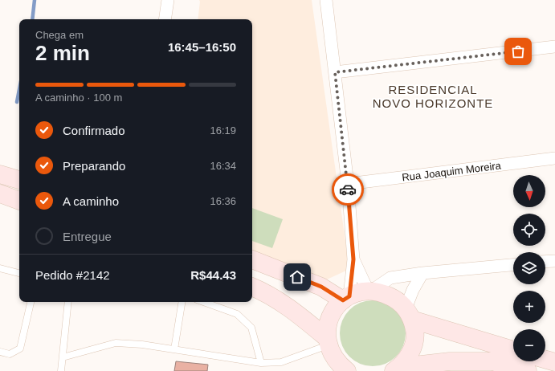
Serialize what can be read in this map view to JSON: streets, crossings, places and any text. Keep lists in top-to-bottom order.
{
  "streets": {
    "street": ["Rua Joaquim Moreira"]
  },
  "districts": ["RESIDENCIAL NOVO HORIZONTE"],
  "north": "bottom",
  "page": {
    "heading": ["2 min", "Chega em", "16:45–16:50"],
    "panel": ["Pedido #2142", "R$44.43"],
    "bar": "A caminho · 100 m",
    "list": [
      ["Confirmado", "16:19"],
      ["Preparando", "16:34"],
      ["A caminho", "16:36"],
      "Entregue"
    ],
    "map_buttons": ["+", "−"]
  }
}
